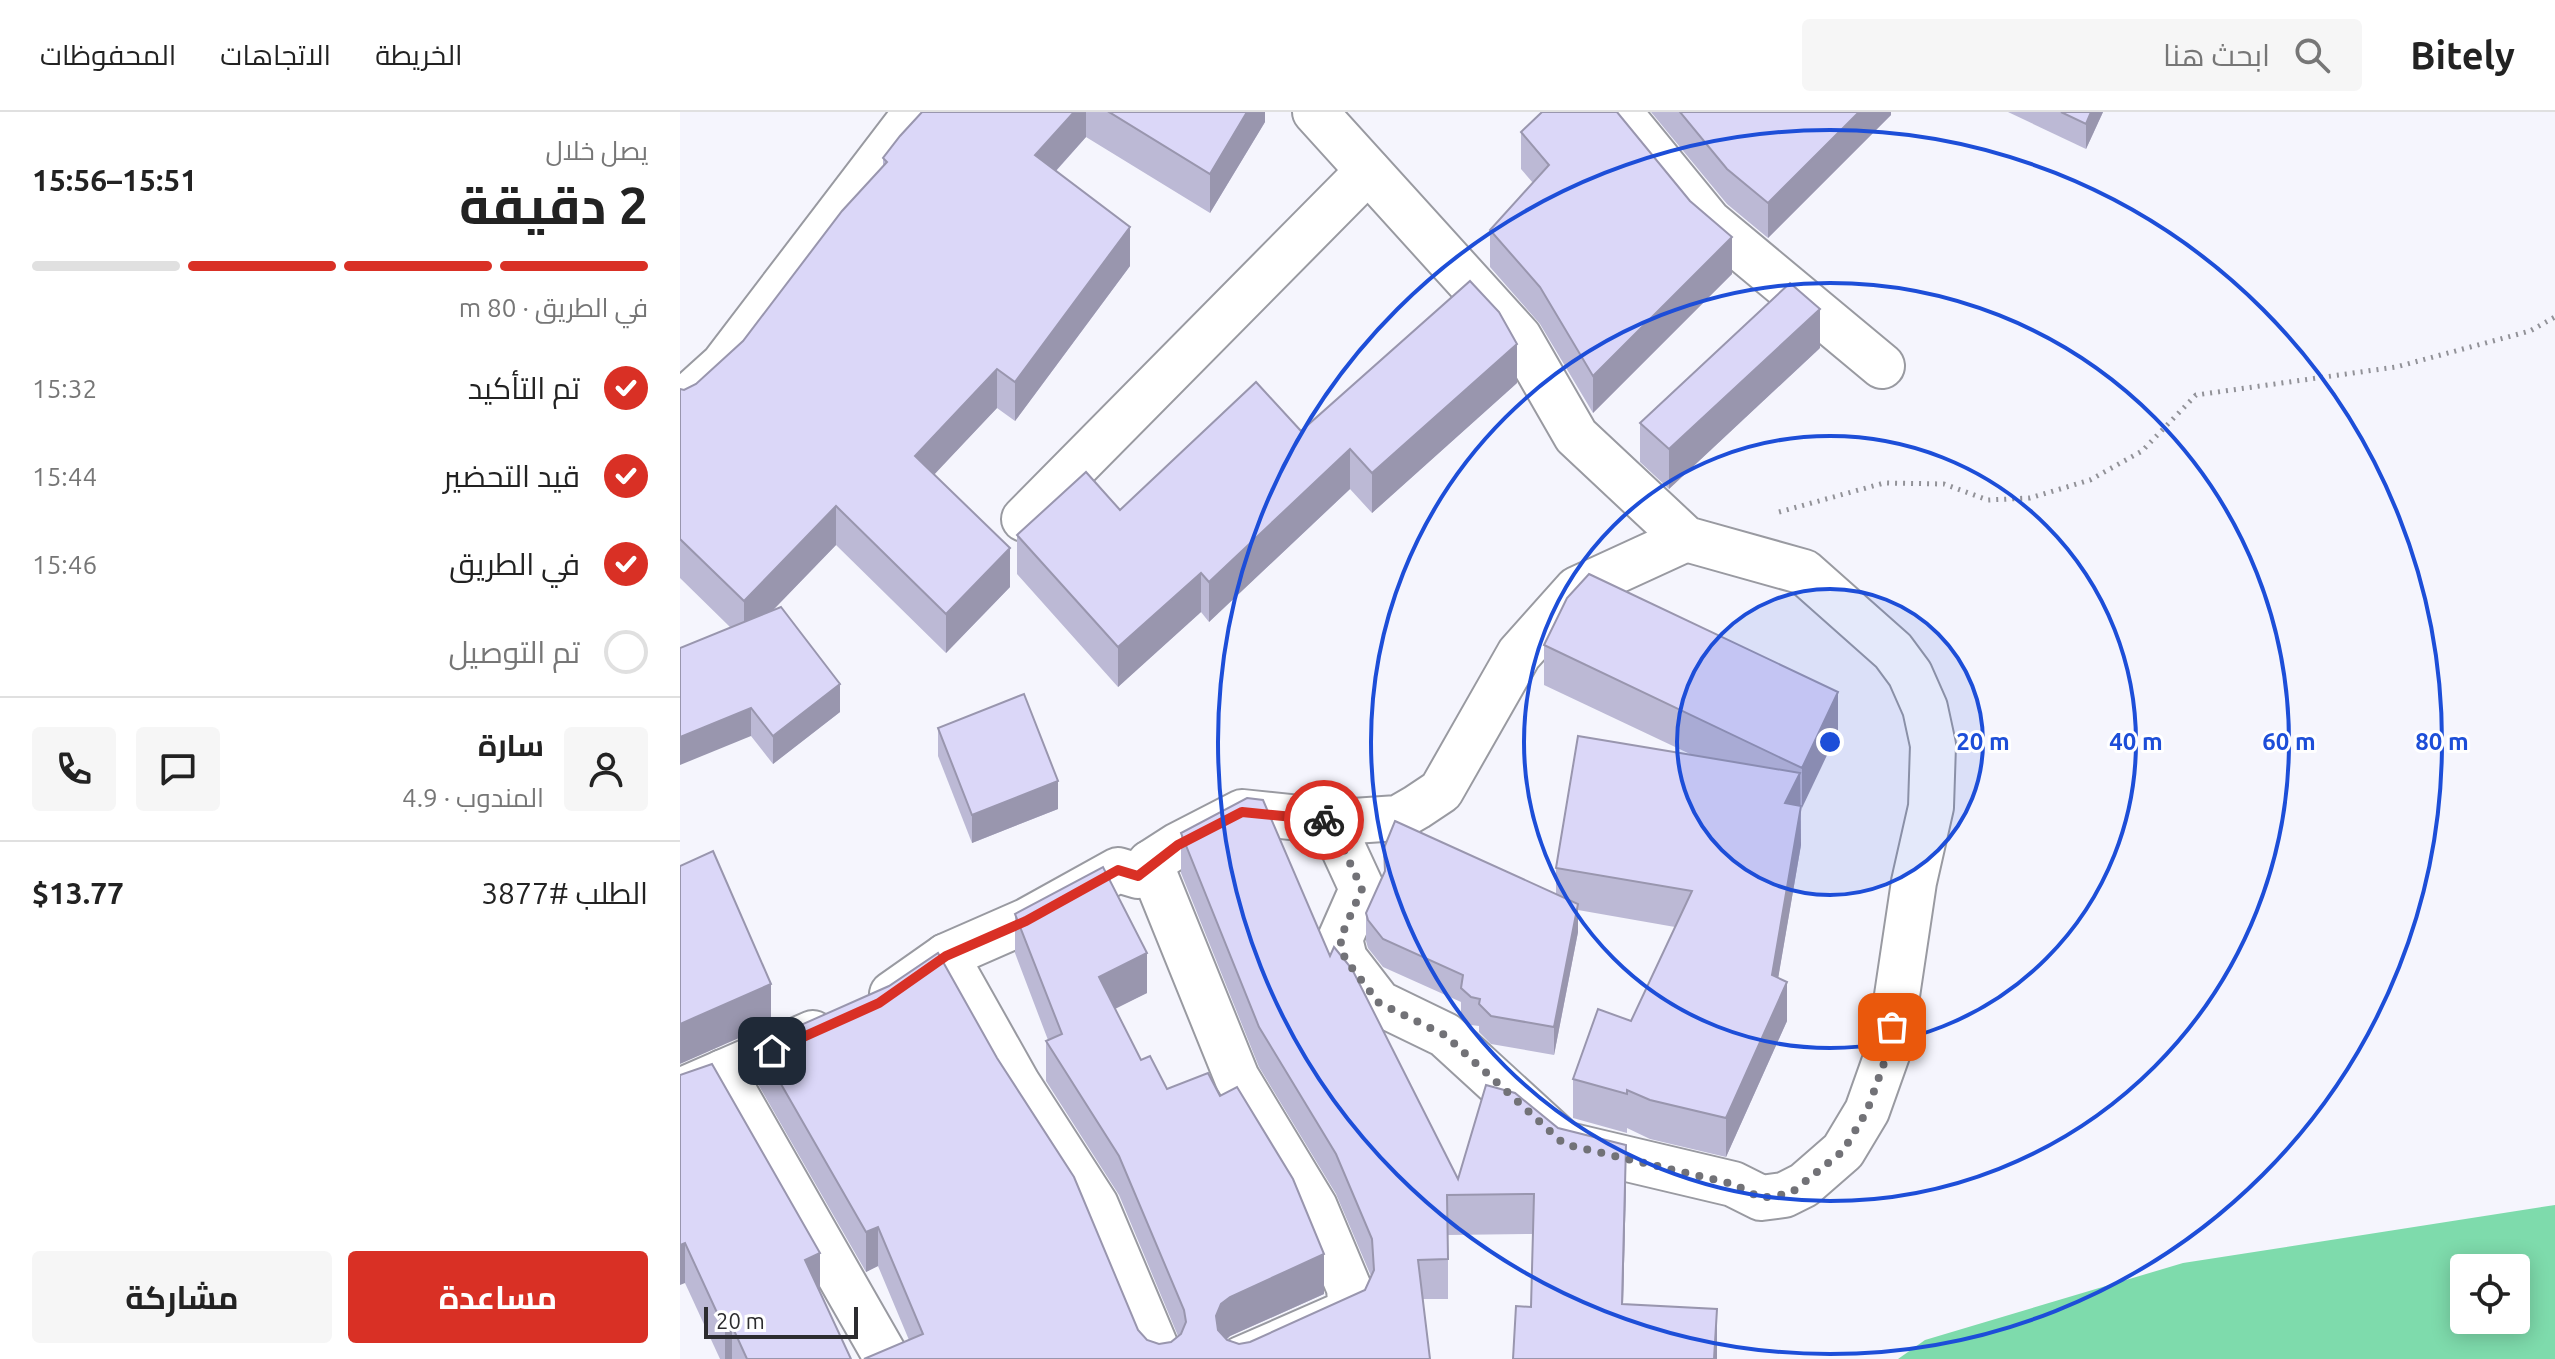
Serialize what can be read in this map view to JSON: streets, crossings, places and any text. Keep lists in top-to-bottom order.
{
  "scale_bar": "20 m",
  "page": {
    "header": "Bitely",
    "search": "ابحث هنا",
    "nav": ["الخريطة", "الاتجاهات", "المحفوظات"],
    "heading": ["2 دقيقة", "يصل خلال", "15:51–15:56"],
    "panel": [
      "سارة",
      "المندوب · 4.9",
      "الطلب #3877",
      "$13.77"
    ],
    "bar": "في الطريق · 80 m",
    "list": [
      ["تم التأكيد", "15:32"],
      ["قيد التحضير", "15:44"],
      ["في الطريق", "15:46"],
      "تم التوصيل"
    ],
    "buttons": ["مساعدة", "مشاركة"],
    "scale": "20 m"
  },
  "rings": [
    "20 m",
    "40 m",
    "60 m",
    "80 m"
  ]
}
